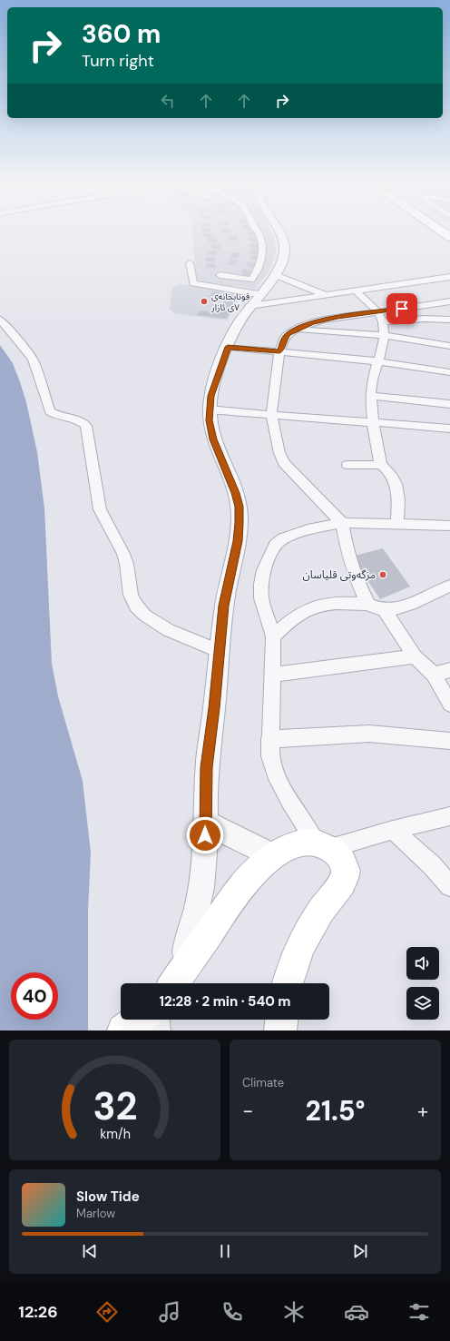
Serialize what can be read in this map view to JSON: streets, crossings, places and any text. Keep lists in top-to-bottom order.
{
  "places": ["قوتابخانەی ٧ی ئازار", "مزگەوتی قلیاسان"],
  "page": {
    "turn": ["360 m", "Turn right"],
    "limit": "40",
    "trip": "12:28 · 2 min · 540 m",
    "tile": "Climate",
    "heat": ["−", "21.5°", "+"],
    "song": ["Slow Tide", "Marlow"],
    "tabs": "12:26",
    "gauge": ["32", "km/h"]
  }
}
